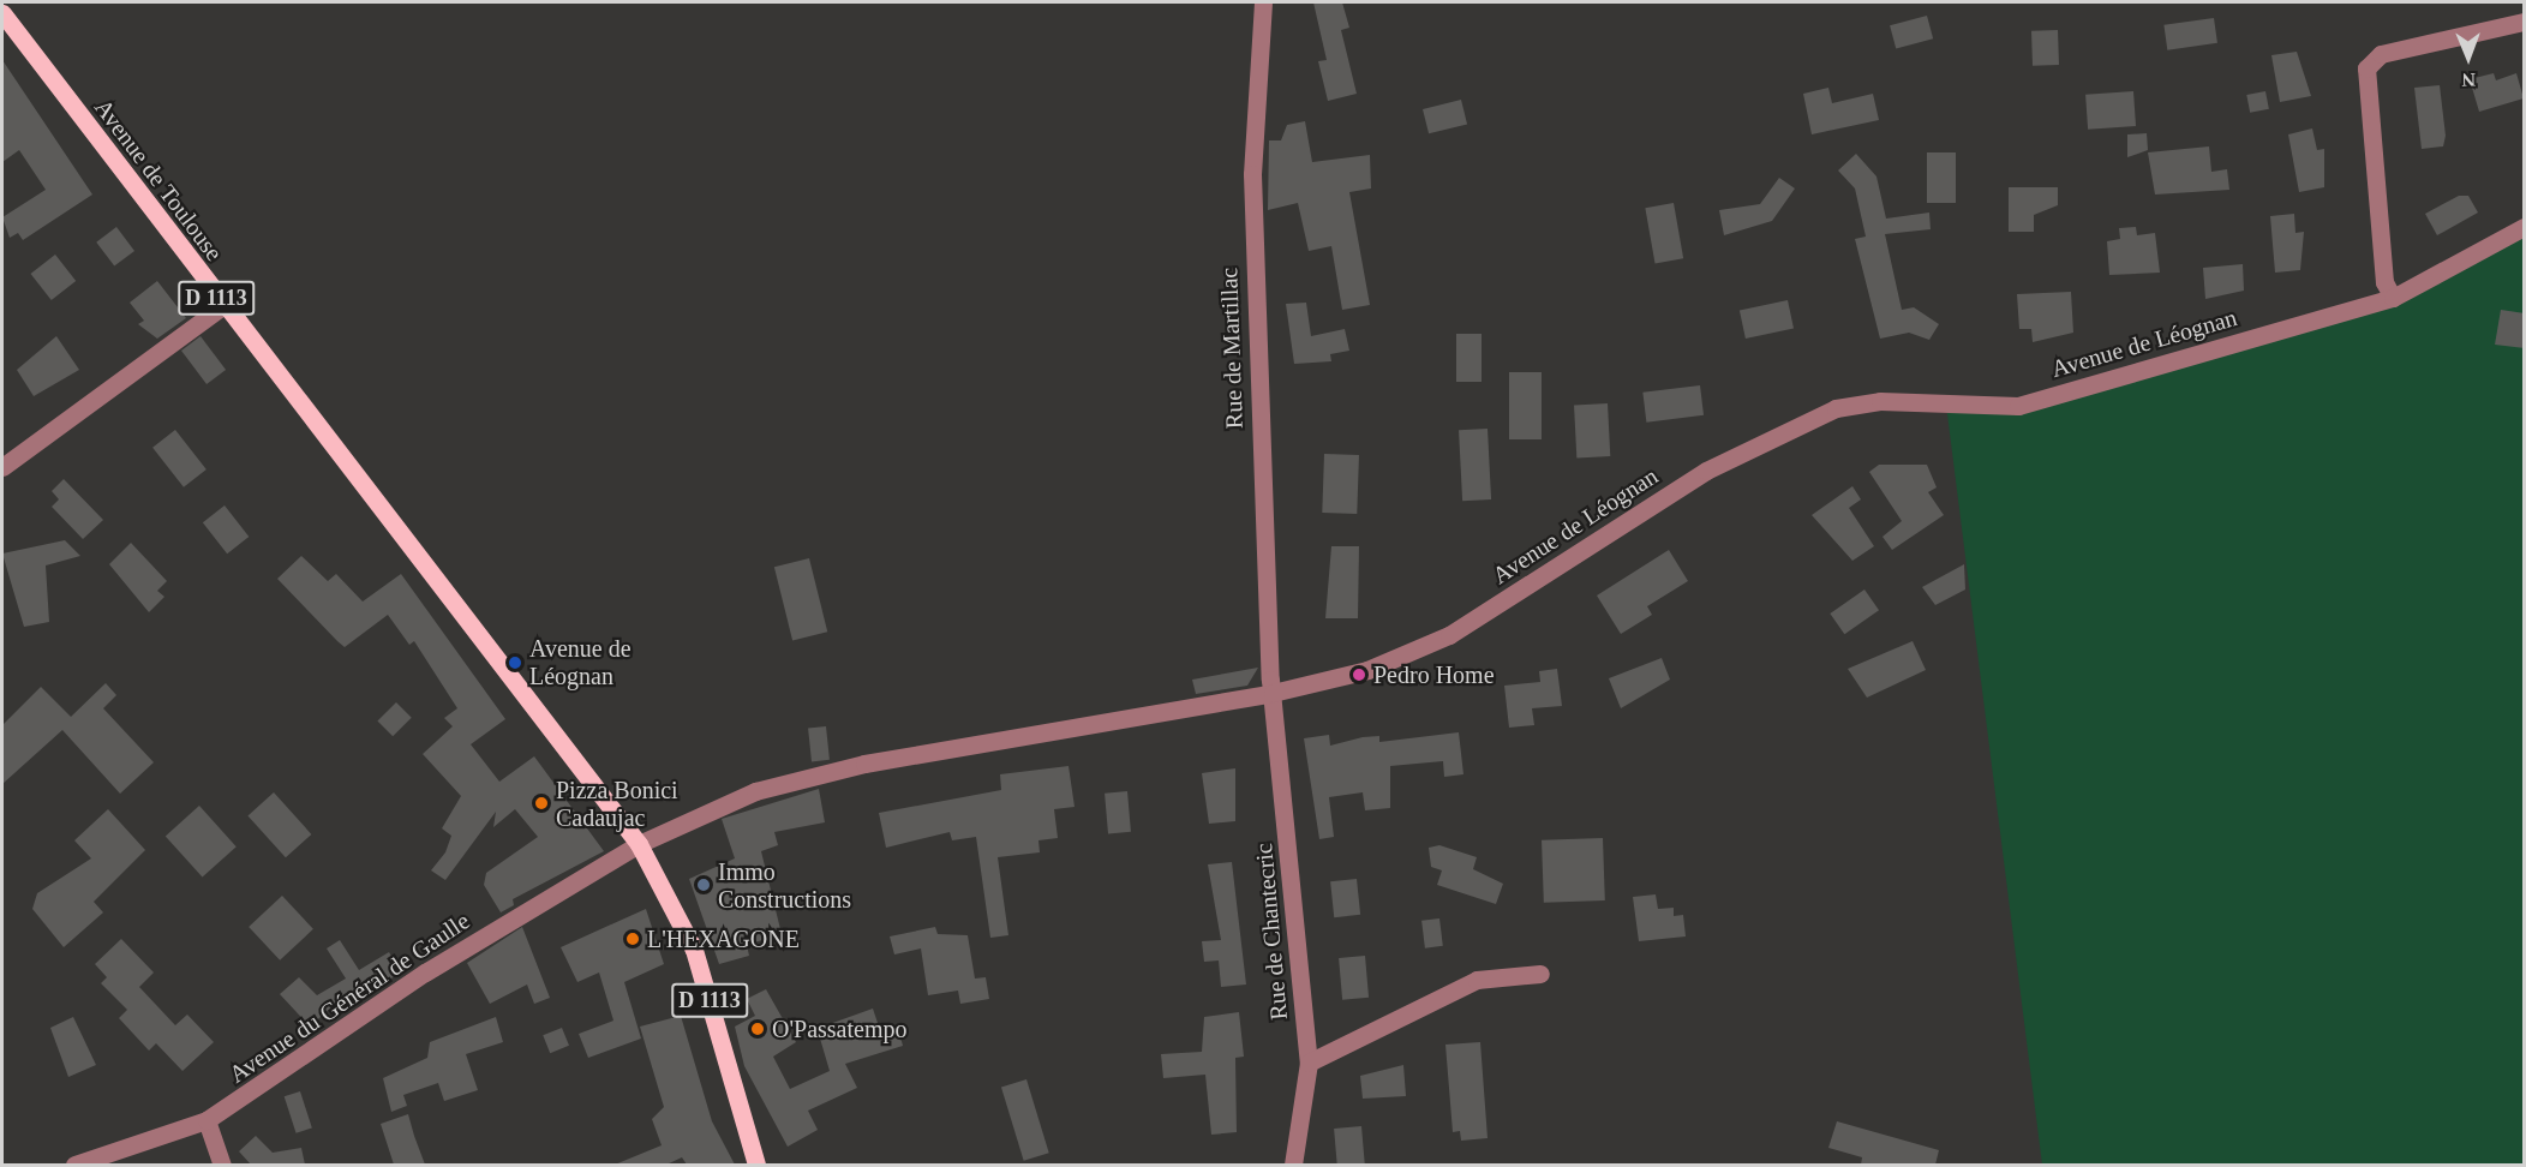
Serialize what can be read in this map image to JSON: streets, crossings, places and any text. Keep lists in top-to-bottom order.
{
  "streets": {
    "main road": ["Avenue de Toulouse", "D 1113"],
    "street": [
      "Avenue de Léognan",
      "Rue de Martillac",
      "Rue de Chantecric",
      "Avenue du Général de Gaulle"
    ]
  },
  "crossings": [
    ["Avenue de Toulouse", "D 1113"],
    ["Avenue de Toulouse", "Avenue de Léognan"],
    ["Avenue de Toulouse", "Avenue du Général de Gaulle"],
    ["D 1113", "Avenue de Léognan"],
    ["D 1113", "Avenue du Général de Gaulle"],
    ["Avenue de Léognan", "Rue de Martillac"],
    ["Avenue de Léognan", "Rue de Chantecric"],
    ["Avenue de Léognan", "Avenue du Général de Gaulle"],
    ["Rue de Martillac", "Rue de Chantecric"]
  ],
  "places": [
    "Avenue de Léognan",
    "Pedro Home",
    "Pizza Bonici Cadaujac",
    "Immo Constructions",
    "L'HEXAGONE",
    "O'Passatempo"
  ],
  "north": "bottom"
}
